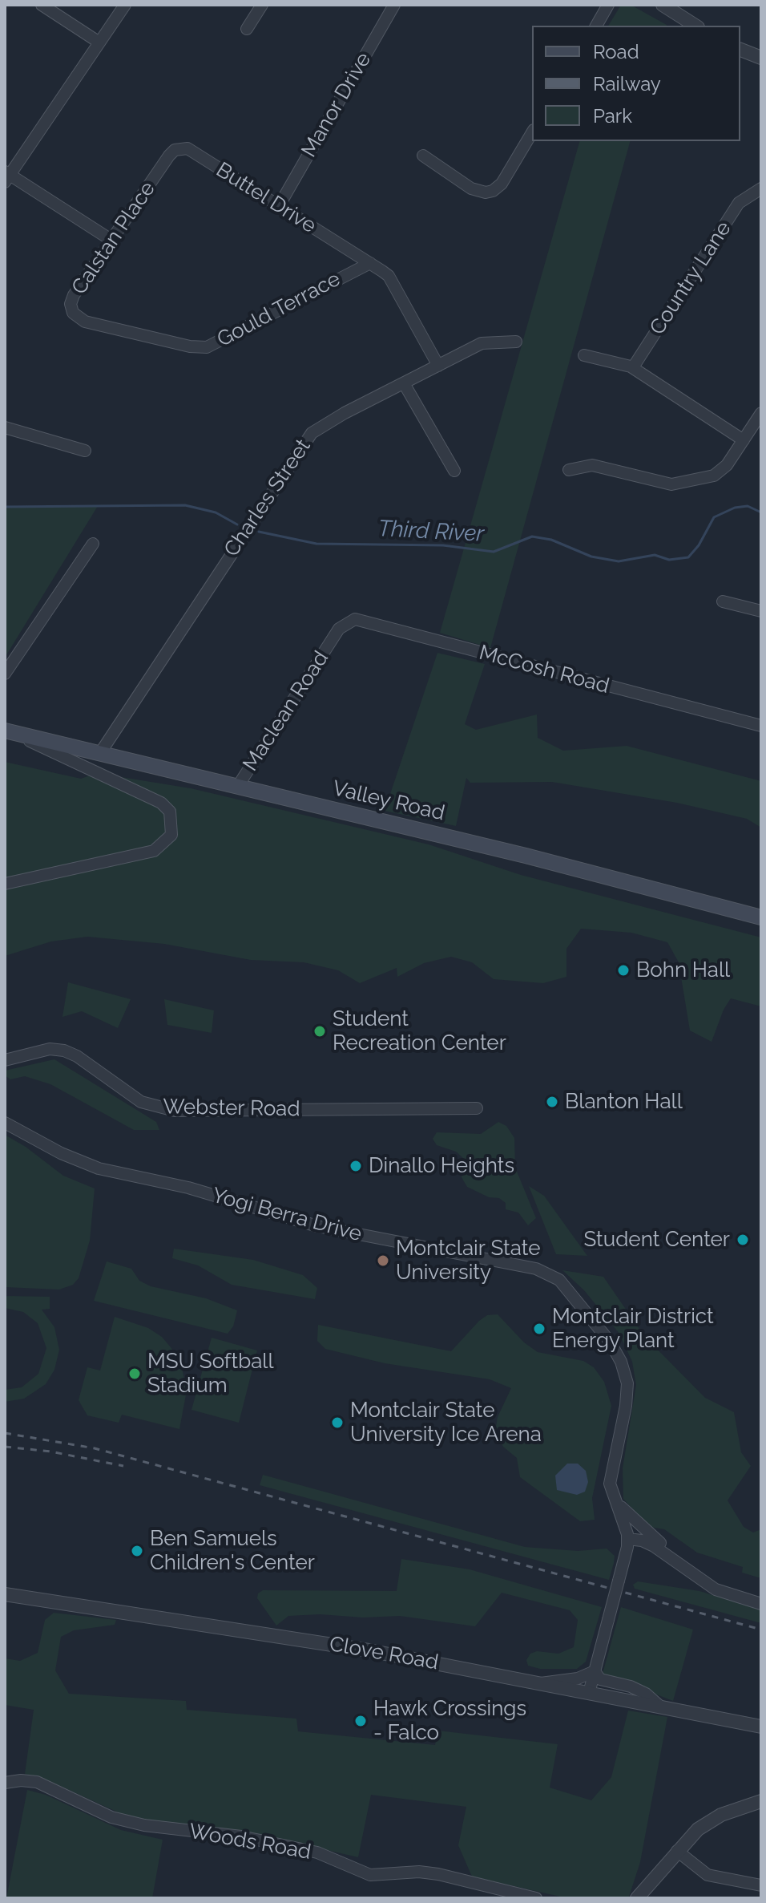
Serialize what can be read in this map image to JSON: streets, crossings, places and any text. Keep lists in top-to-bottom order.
{
  "streets": {
    "main road": ["Valley Road"],
    "street": [
      "Manor Drive",
      "Buttel Drive",
      "Calstan Place",
      "Country Lane",
      "Gould Terrace",
      "Charles Street",
      "McCosh Road",
      "Maclean Road",
      "Webster Road",
      "Yogi Berra Drive",
      "Clove Road",
      "Woods Road"
    ]
  },
  "crossings": [
    ["Manor Drive", "Buttel Drive"],
    ["Buttel Drive", "Calstan Place"],
    ["Buttel Drive", "Gould Terrace"],
    ["Buttel Drive", "Charles Street"],
    ["Calstan Place", "Gould Terrace"],
    ["Charles Street", "Valley Road"],
    ["McCosh Road", "Maclean Road"],
    ["Maclean Road", "Valley Road"]
  ],
  "water": ["Third River"],
  "places": [
    "Bohn Hall",
    "Student Recreation Center",
    "Blanton Hall",
    "Dinallo Heights",
    "Student Center",
    "Montclair State University",
    "Montclair District Energy Plant",
    "MSU Softball Stadium",
    "Montclair State University Ice Arena",
    "Ben Samuels Children's Center",
    "Hawk Crossings - Falco"
  ],
  "legend": ["Road", "Railway", "Park"]
}
